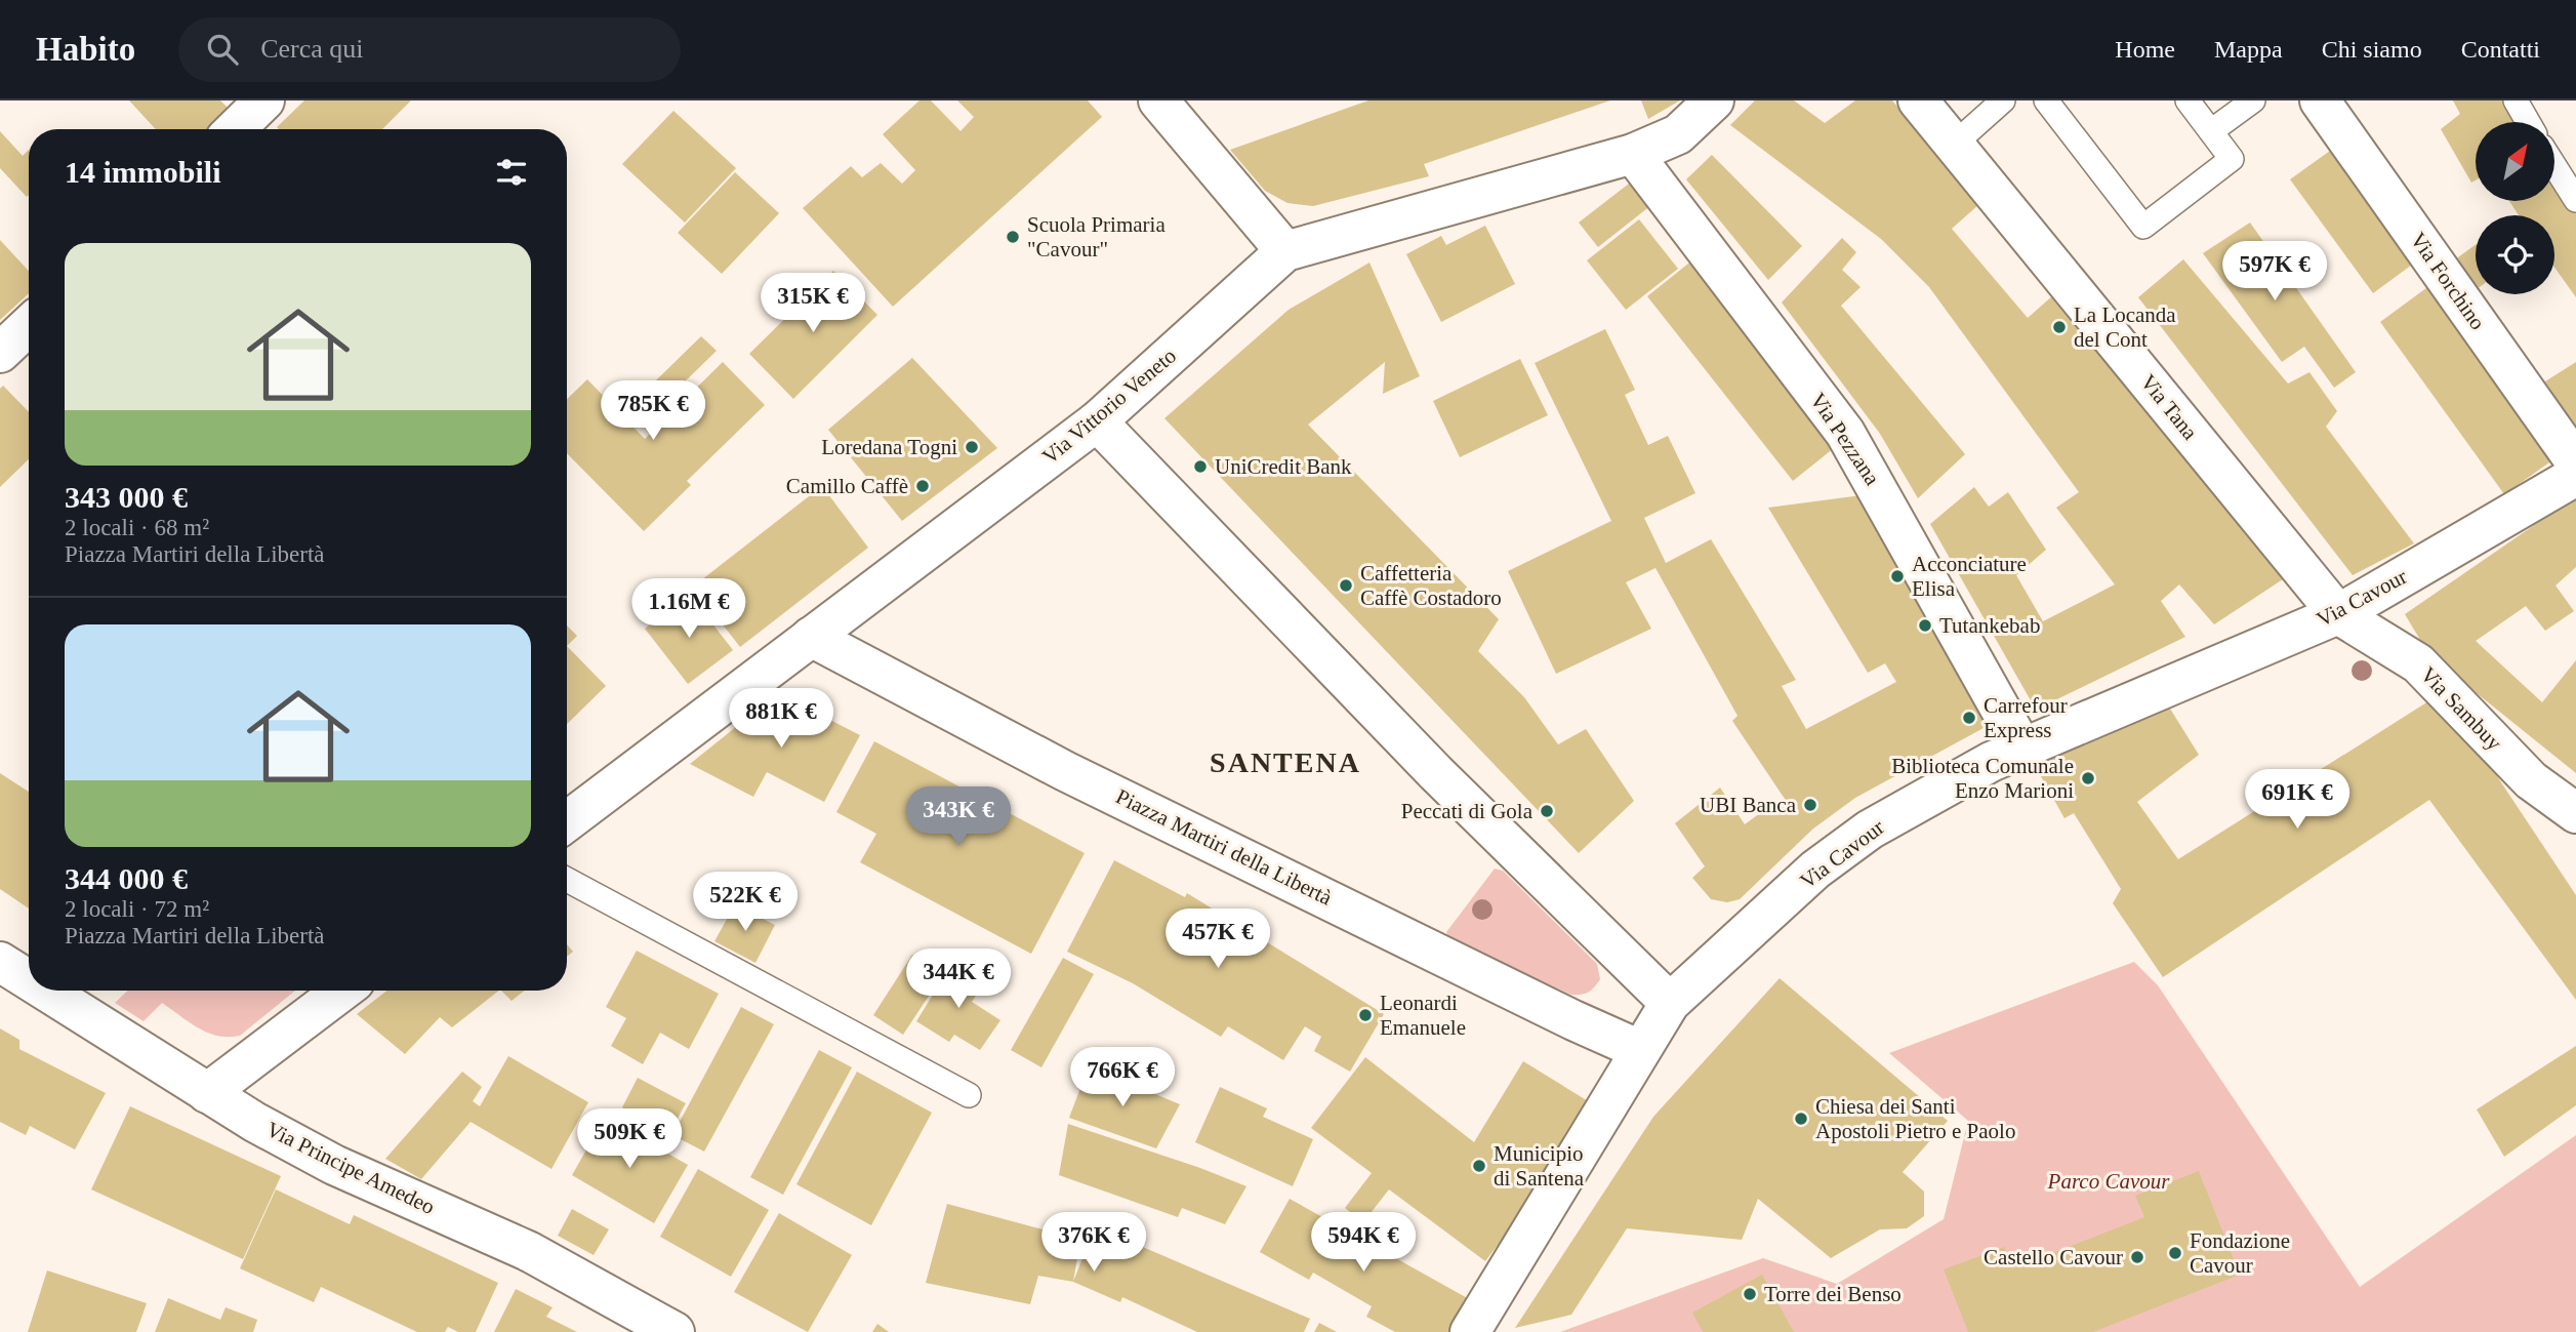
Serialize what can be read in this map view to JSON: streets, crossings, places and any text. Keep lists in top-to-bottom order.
{
  "streets": {
    "street": [
      "Via Forchino",
      "Via Vittorio Veneto",
      "Via Tana",
      "Via Pezzana",
      "Via Cavour",
      "Via Sambuy",
      "Piazza Martiri della Libertà",
      "Via Principe Amedeo"
    ]
  },
  "crossings": [
    ["Via Vittorio Veneto", "Via Pezzana"],
    ["Via Vittorio Veneto", "Piazza Martiri della Libertà"],
    ["Via Tana", "Via Cavour"],
    ["Via Tana", "Via Sambuy"],
    ["Via Pezzana", "Via Cavour"],
    ["Via Cavour", "Via Sambuy"],
    ["Via Cavour", "Piazza Martiri della Libertà"]
  ],
  "districts": ["SANTENA"],
  "parks": ["Parco Cavour"],
  "places": [
    "Scuola Primaria \"Cavour\"",
    "La Locanda del Cont",
    "Loredana Togni",
    "UniCredit Bank",
    "Camillo Caffè",
    "Acconciature Elisa",
    "Caffetteria Caffè Costadoro",
    "Tutankebab",
    "Carrefour Express",
    "Biblioteca Comunale Enzo Marioni",
    "UBI Banca",
    "Peccati di Gola",
    "Leonardi Emanuele",
    "Chiesa dei Santi Apostoli Pietro e Paolo",
    "Municipio di Santena",
    "Fondazione Cavour",
    "Castello Cavour",
    "Torre dei Benso"
  ],
  "north": "top right",
  "page": {
    "header": "Habito",
    "search": "Cerca qui",
    "nav": [
      "Home",
      "Mappa",
      "Chi siamo",
      "Contatti"
    ],
    "heading": "14 immobili",
    "list": [
      {
        "name": "343 000 €",
        "note": "2 locali · 68 m² · Piazza Martiri della Libertà"
      },
      {
        "name": "344 000 €",
        "note": "2 locali · 72 m² · Piazza Martiri della Libertà"
      }
    ],
    "price": [
      "597K €",
      "315K €",
      "785K €",
      "1.16M €",
      "881K €",
      "691K €",
      "343K €",
      "522K €",
      "457K €",
      "344K €",
      "766K €",
      "509K €",
      "376K €",
      "594K €"
    ]
  }
}
